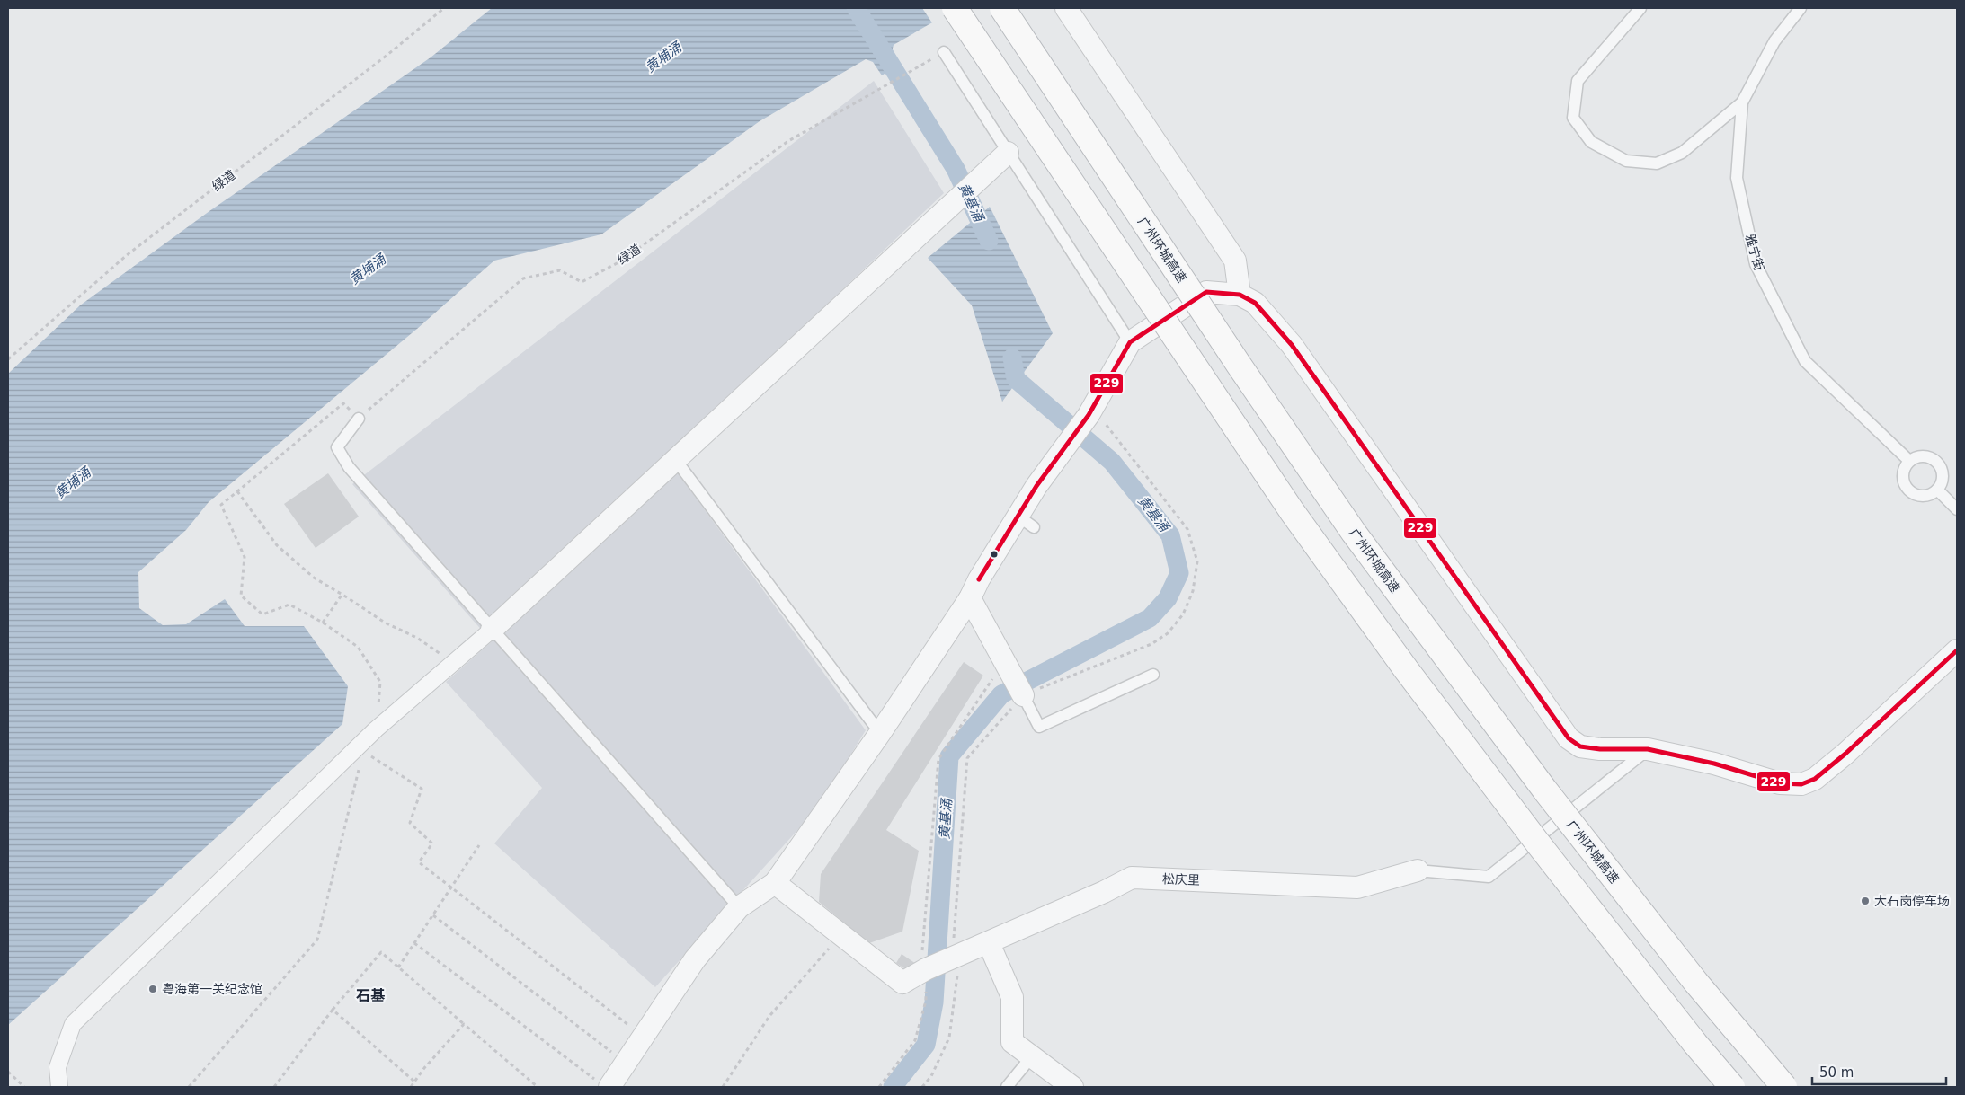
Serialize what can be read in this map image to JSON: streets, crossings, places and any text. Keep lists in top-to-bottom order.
{
  "streets": {
    "highway": ["广州环城高速"],
    "street": ["松庆里"],
    "lane": ["雅宁街"],
    "path": ["绿道"]
  },
  "districts": ["石基"],
  "water": ["黄埔涌", "黄基涌"],
  "places": ["大石岗停车场", "粤海第一关纪念馆"],
  "lines": ["transit line 229"],
  "scale_bar": "50 m"
}
